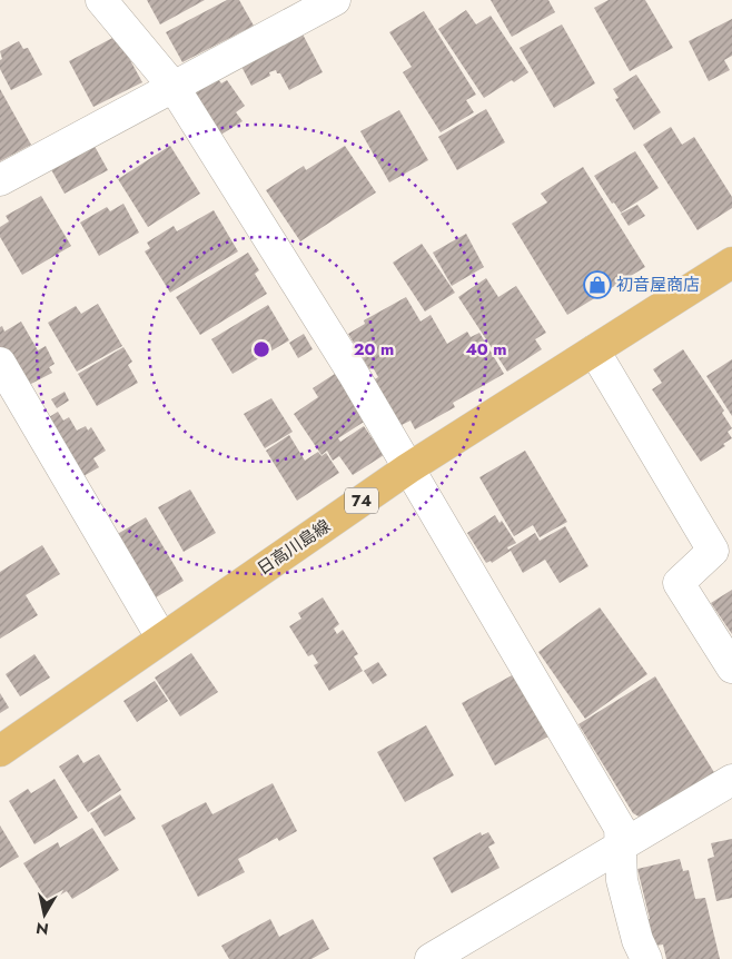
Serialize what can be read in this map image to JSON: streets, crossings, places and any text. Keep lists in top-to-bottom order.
{
  "streets": {
    "main road": ["74", "日高川島線"]
  },
  "places": {
    "shop": ["初音屋商店"]
  },
  "north": "bottom",
  "rings": ["20 m", "40 m"]
}
